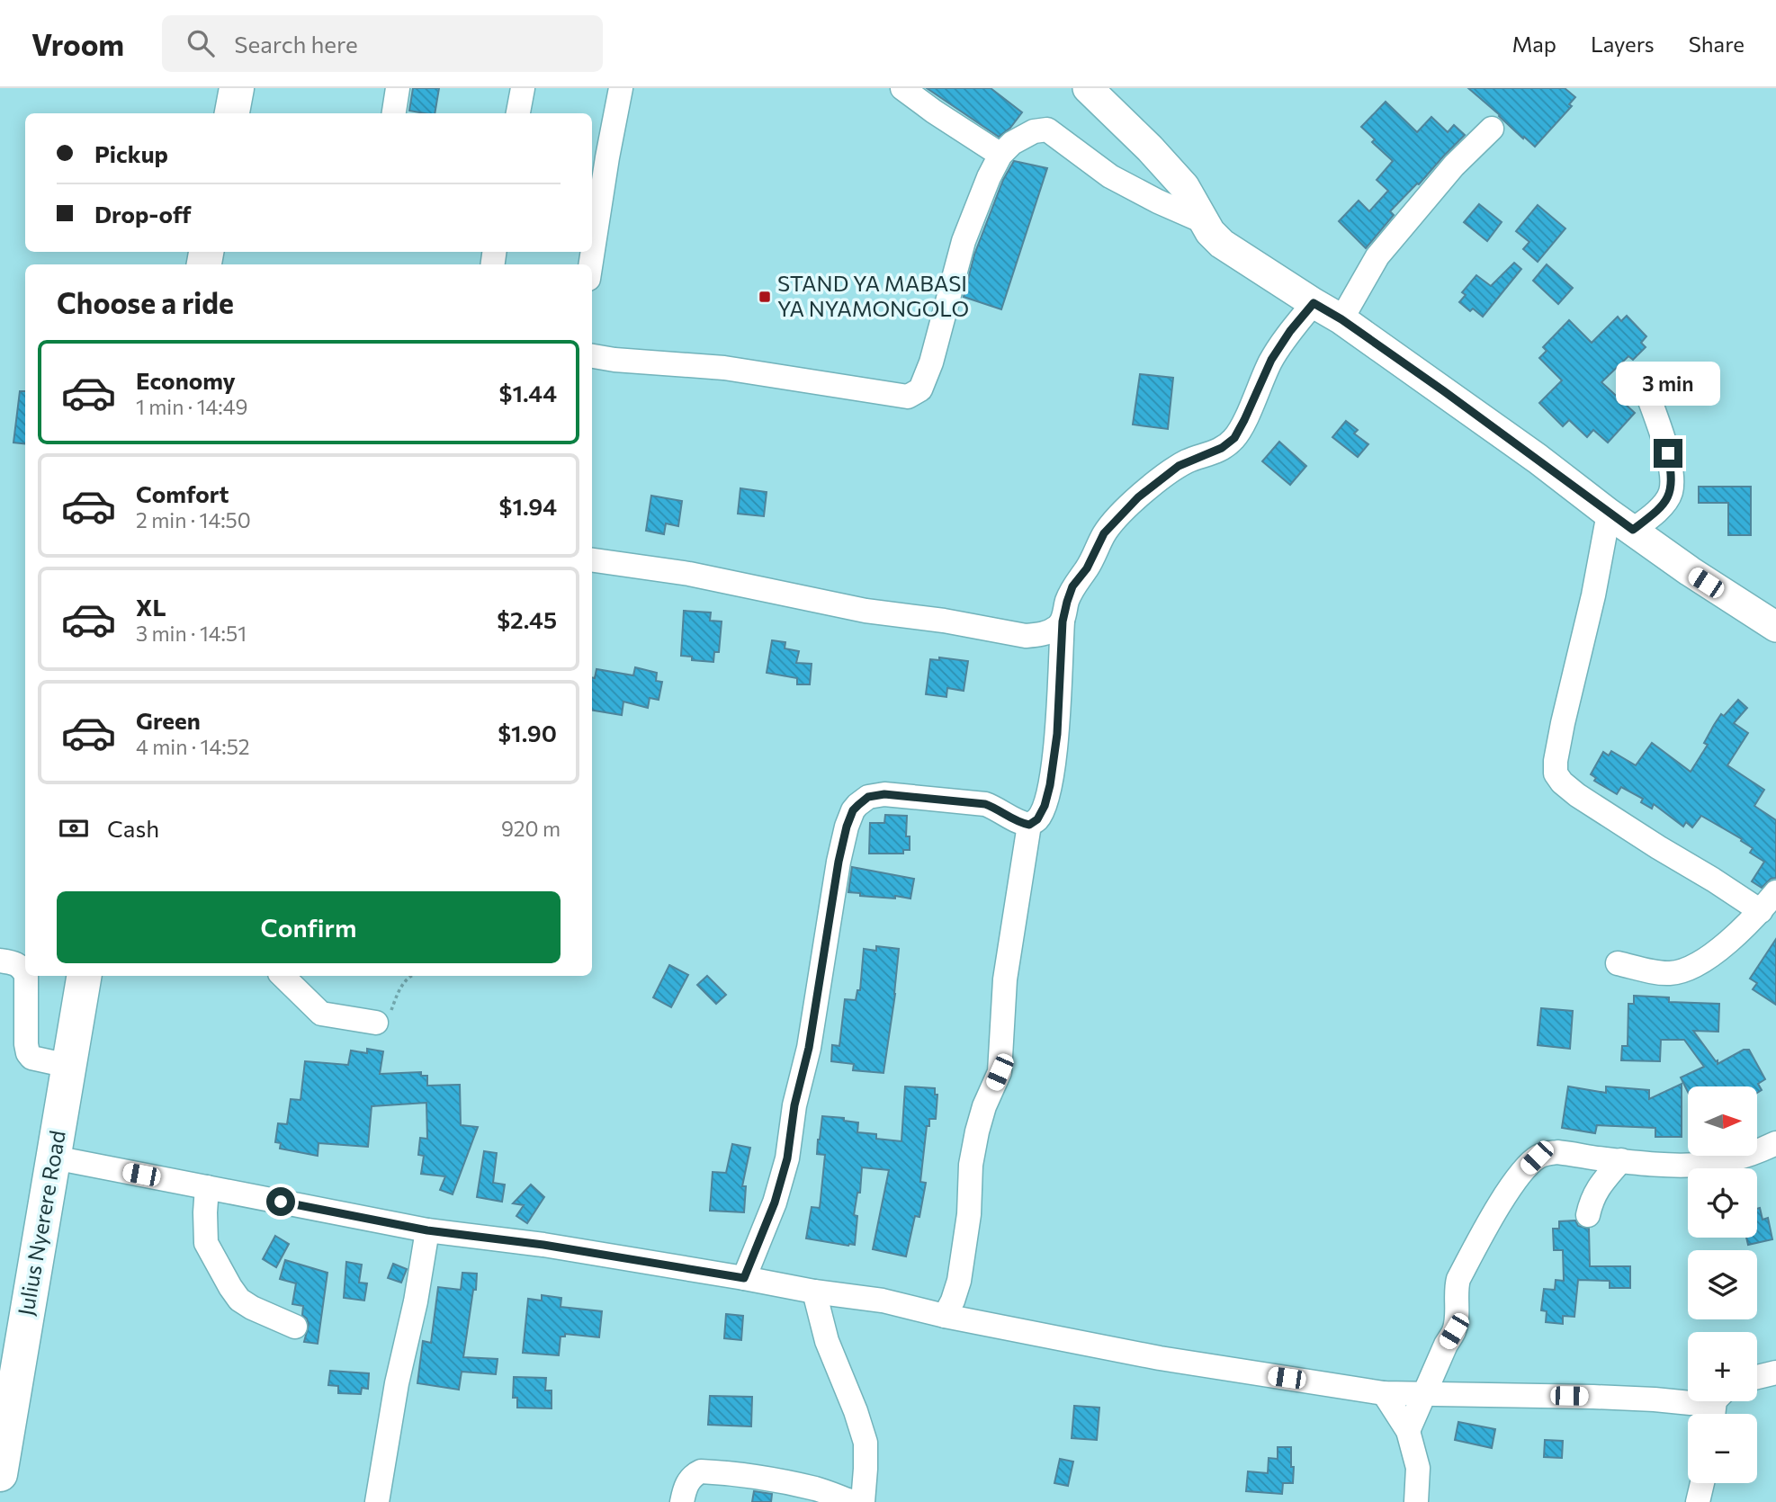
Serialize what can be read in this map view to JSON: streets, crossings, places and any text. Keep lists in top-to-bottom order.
{
  "streets": {
    "highway": ["Julius Nyerere Road"]
  },
  "places": {
    "transit": ["STAND YA MABASI YA NYAMONGOLO"]
  },
  "north": "right",
  "page": {
    "header": "Vroom",
    "search": "Search here",
    "nav": ["Map", "Layers", "Share"],
    "banner": ["Pickup", "Drop-off"],
    "heading": "Choose a ride",
    "list": [
      {
        "name": "Economy",
        "note": "1 min · 14:49",
        "value": "$1.44"
      },
      {
        "name": "Comfort",
        "note": "2 min · 14:50",
        "value": "$1.94"
      },
      {
        "name": "XL",
        "note": "3 min · 14:51",
        "value": "$2.45"
      },
      {
        "name": "Green",
        "note": "4 min · 14:52",
        "value": "$1.90"
      }
    ],
    "bubble": "3 min",
    "pay": ["Cash", "920 m"],
    "buttons": "Confirm",
    "map_buttons": ["+", "−"]
  }
}
